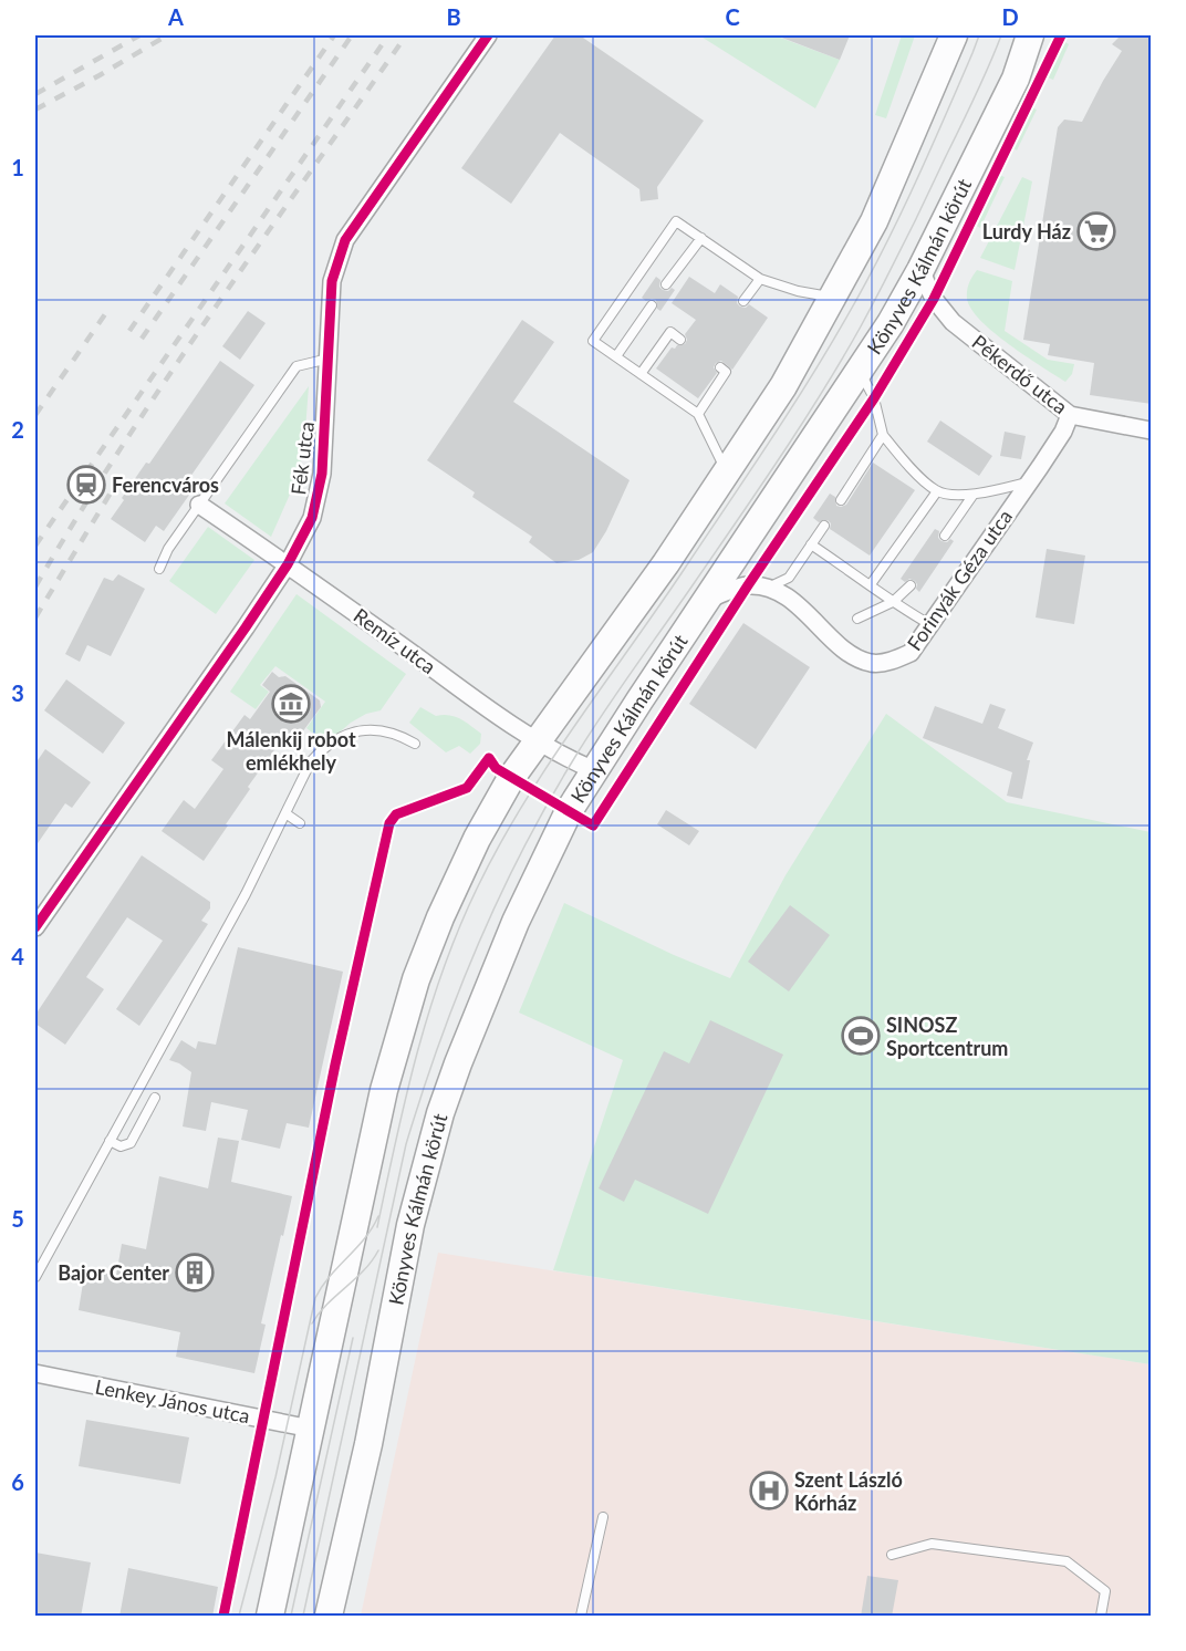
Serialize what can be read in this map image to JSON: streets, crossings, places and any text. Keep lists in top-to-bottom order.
{
  "streets": {
    "main road": ["Könyves Kálmán körút"],
    "street": [
      "Pékerdő utca",
      "Fék utca",
      "Forinyák Géza utca",
      "Remíz utca",
      "Lenkey János utca"
    ]
  },
  "crossings": [
    ["Könyves Kálmán körút", "Pékerdő utca"],
    ["Könyves Kálmán körút", "Remíz utca"],
    ["Pékerdő utca", "Forinyák Géza utca"],
    ["Fék utca", "Remíz utca"]
  ],
  "places": {
    "supermarket": ["Lurdy Ház"],
    "station": ["Ferencváros"],
    "museum": ["Málenkij robot emlékhely"],
    "sports": ["SINOSZ Sportcentrum"],
    "building": ["Bajor Center"],
    "hospital": ["Szent László Kórház"]
  },
  "grid": {
    "columns": [
      "A",
      "B",
      "C",
      "D"
    ],
    "rows": [
      "1",
      "2",
      "3",
      "4",
      "5",
      "6"
    ]
  }
}
